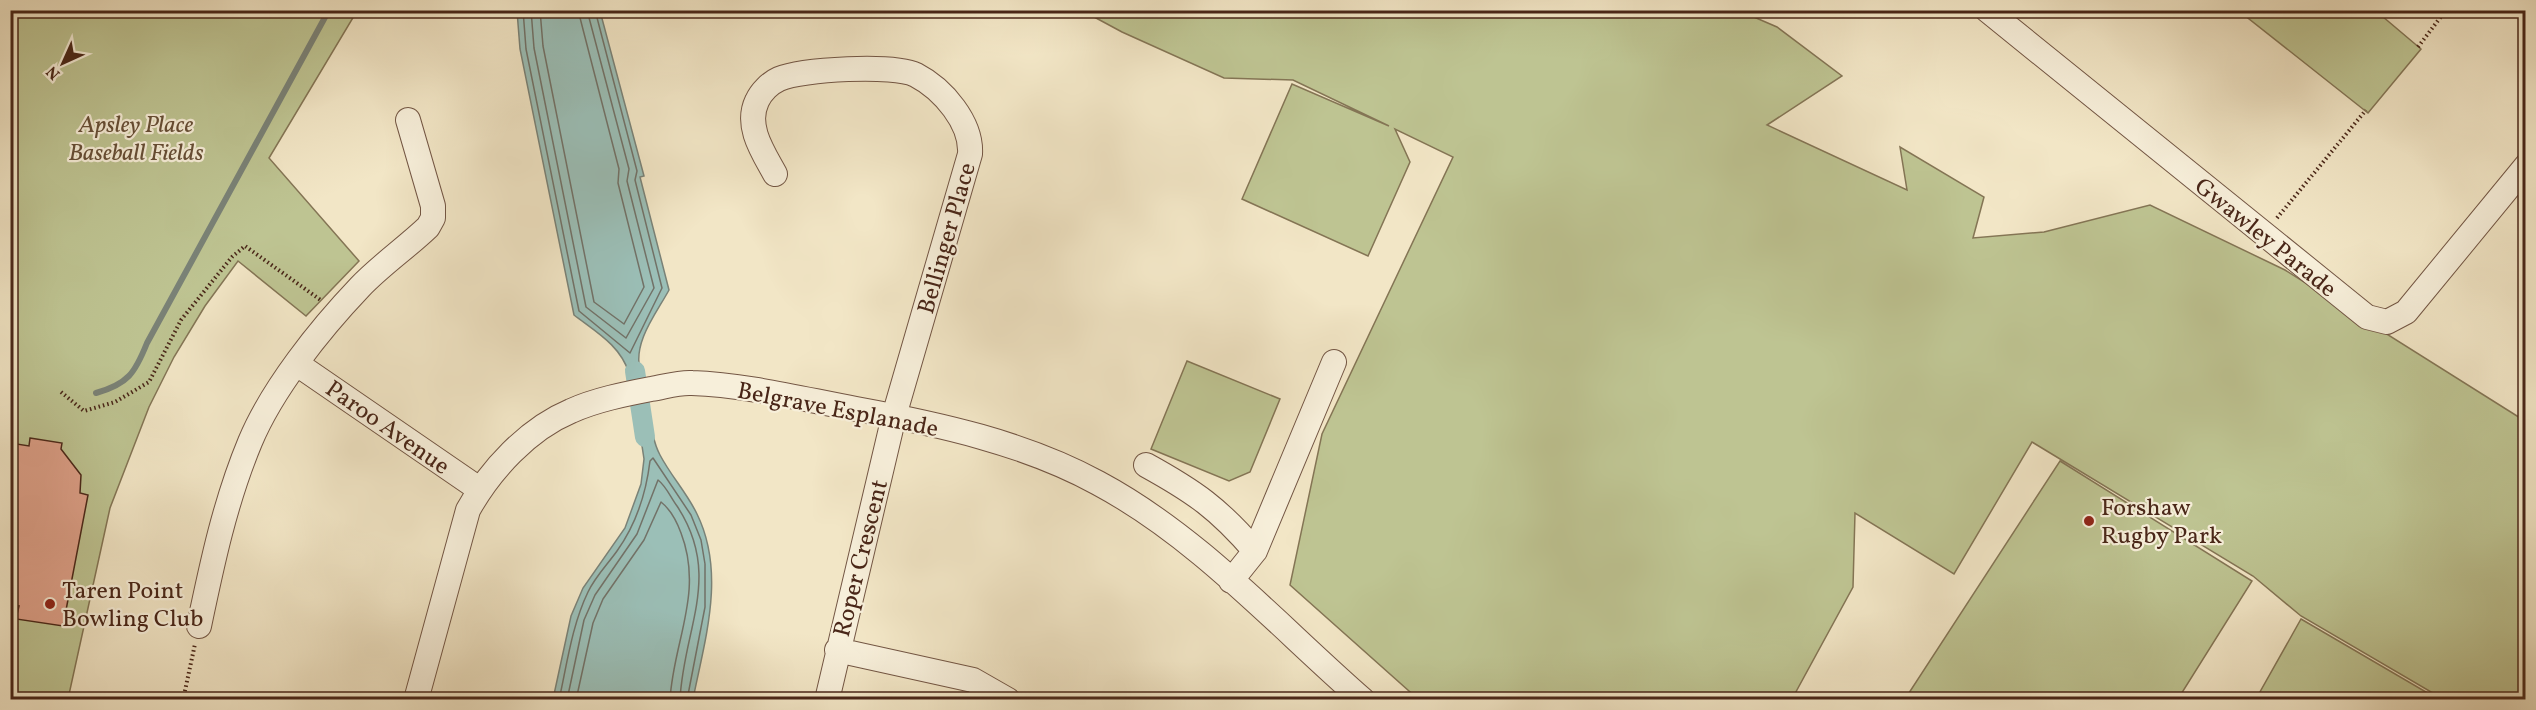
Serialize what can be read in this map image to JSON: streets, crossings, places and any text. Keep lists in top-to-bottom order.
{
  "streets": {
    "street": [
      "Gwawley Parade",
      "Bellinger Place",
      "Belgrave Esplanade",
      "Paroo Avenue",
      "Roper Crescent"
    ]
  },
  "crossings": [
    ["Bellinger Place", "Belgrave Esplanade"],
    ["Bellinger Place", "Roper Crescent"],
    ["Belgrave Esplanade", "Paroo Avenue"],
    ["Belgrave Esplanade", "Roper Crescent"]
  ],
  "parks": ["Apsley Place Baseball Fields"],
  "places": ["Forshaw Rugby Park", "Taren Point Bowling Club"],
  "north": "bottom left"
}
